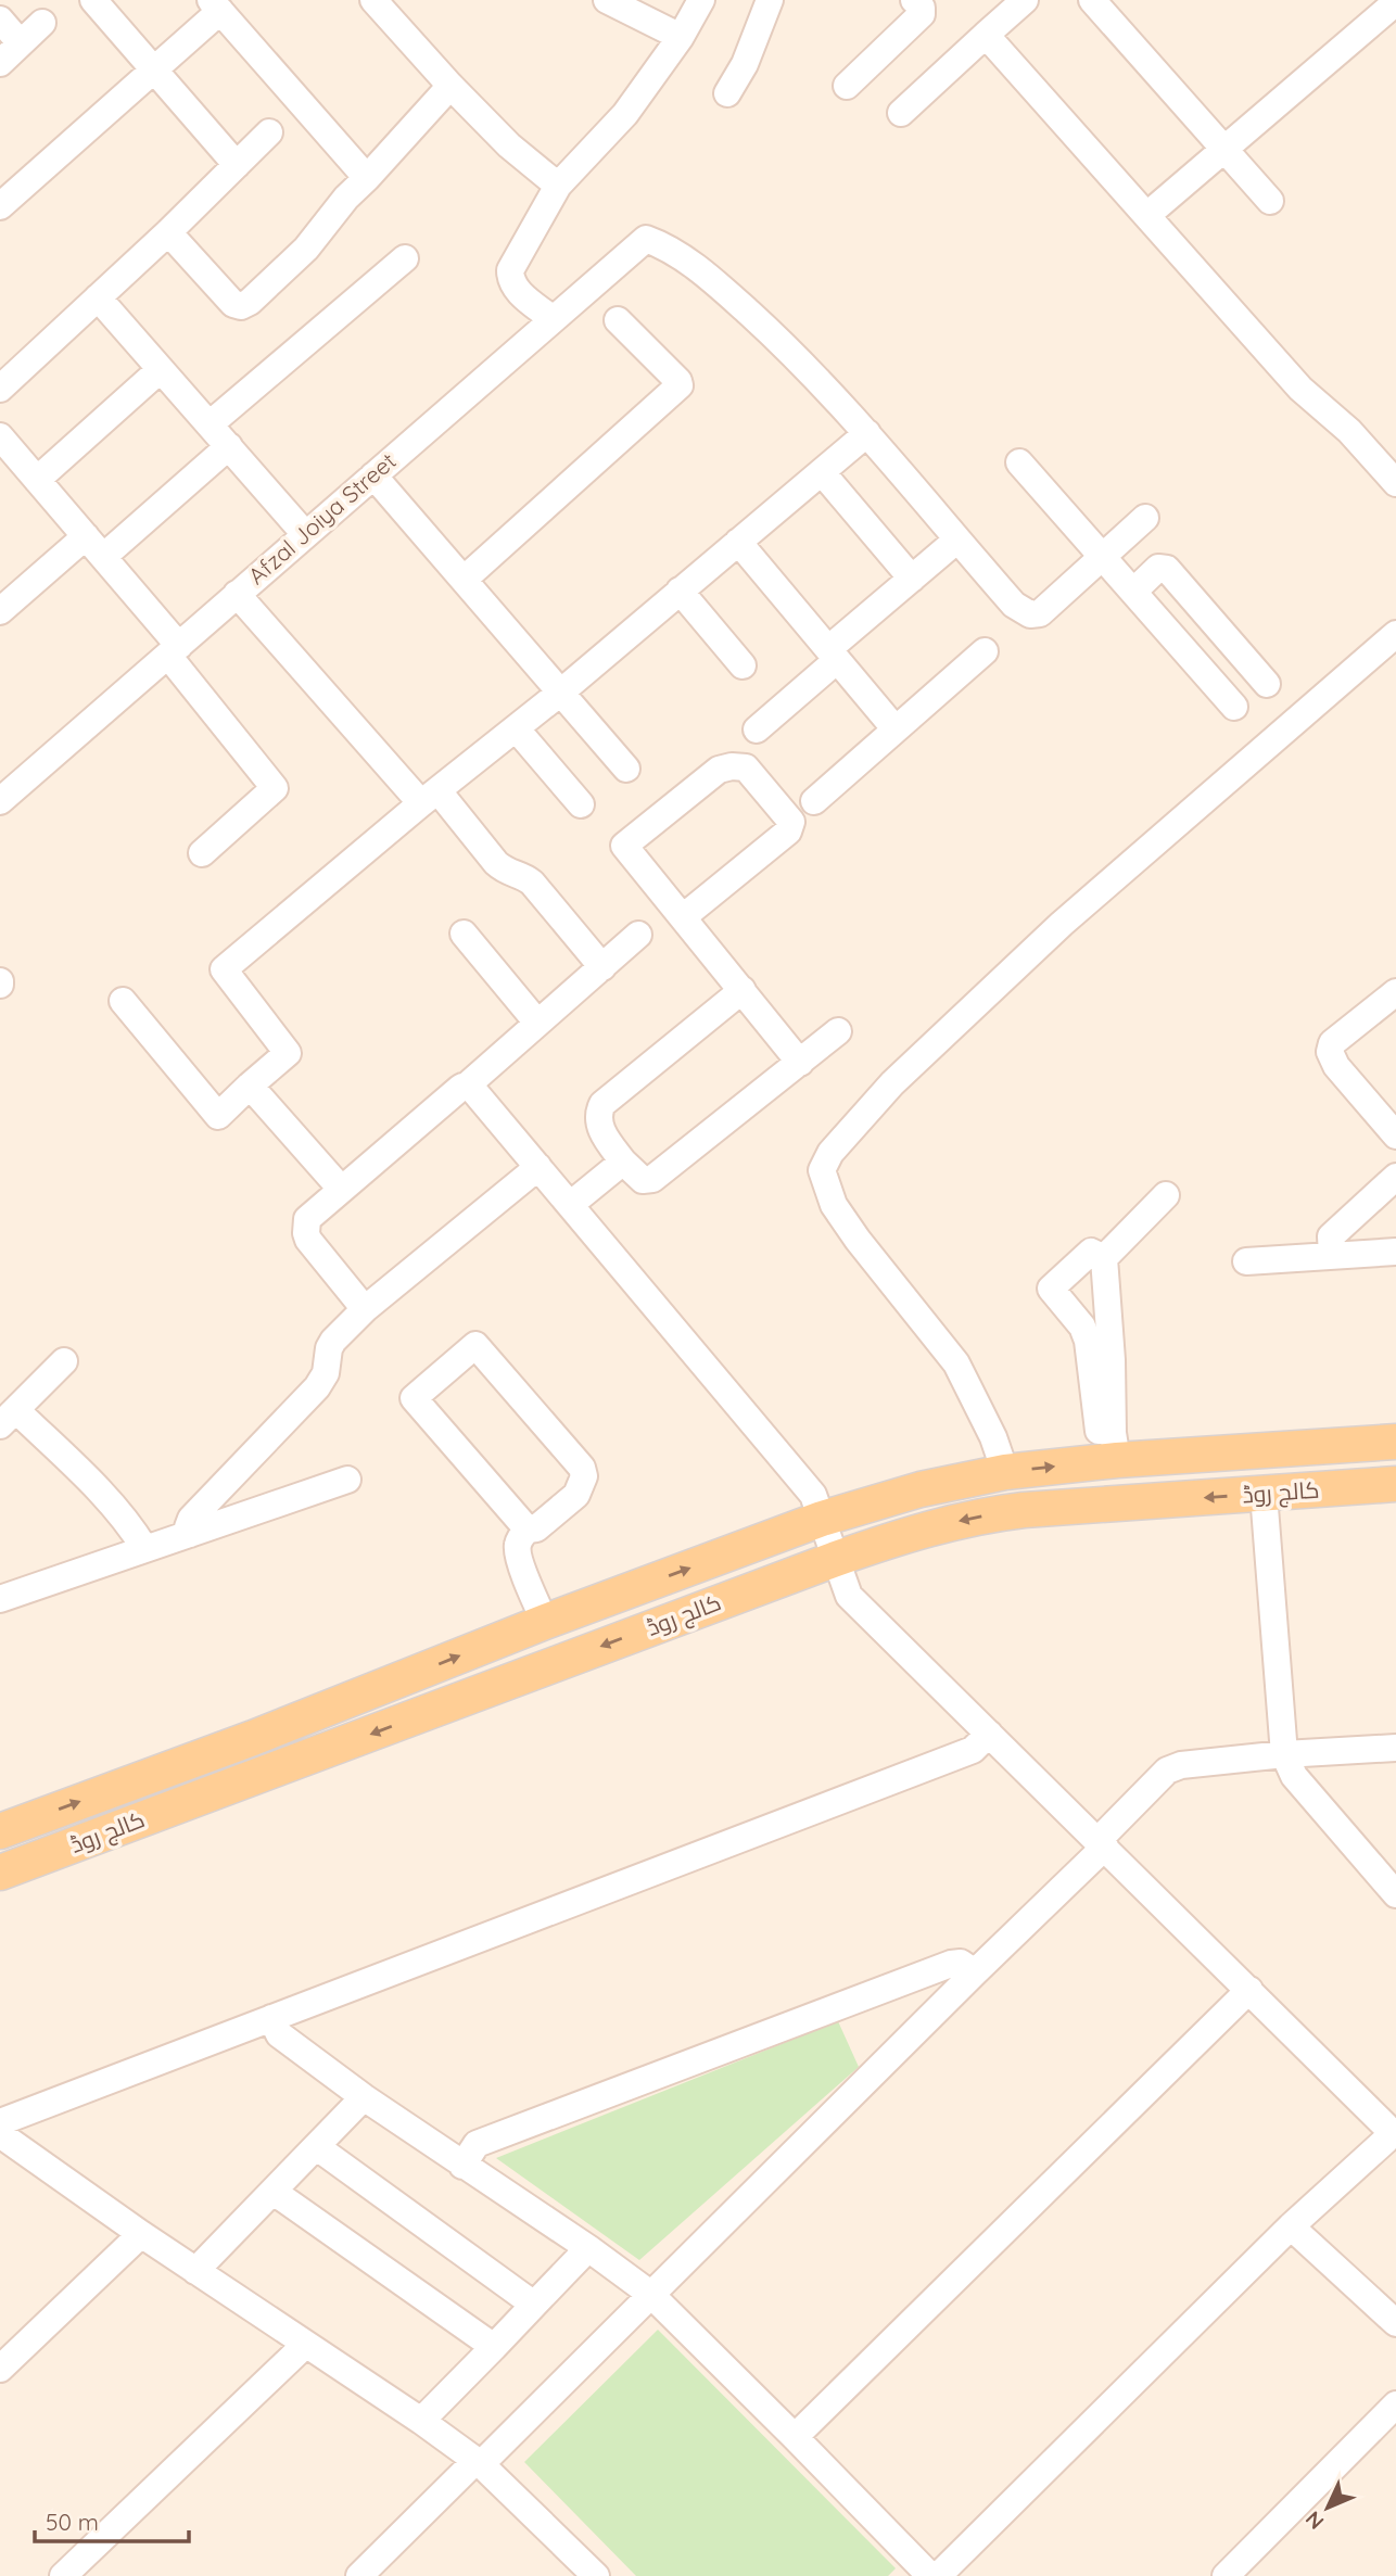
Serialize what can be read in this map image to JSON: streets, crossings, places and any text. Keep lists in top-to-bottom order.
{
  "streets": {
    "main road": ["کالج روڈ"],
    "street": ["Afzal Joiya Street"]
  },
  "scale_bar": "50 m",
  "north": "bottom left"
}
